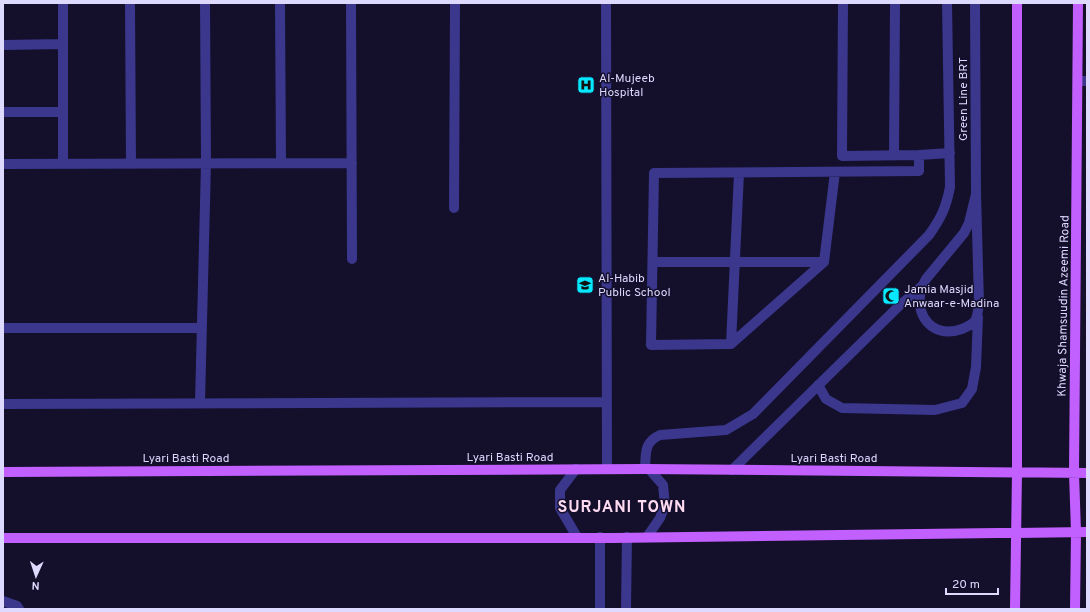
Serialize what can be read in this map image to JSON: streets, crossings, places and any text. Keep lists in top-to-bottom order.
{
  "streets": {
    "main road": ["Khwaja Shamsuudin Azeemi Road", "Lyari Basti Road"],
    "street": ["Green Line BRT"]
  },
  "crossings": [
    ["Khwaja Shamsuudin Azeemi Road", "Lyari Basti Road"]
  ],
  "districts": ["SURJANI TOWN"],
  "places": {
    "hospital": ["Al-Mujeeb Hospital"],
    "school or university": ["Al-Habib Public School"],
    "mosque": ["Jamia Masjid Anwaar-e-Madina"]
  },
  "scale_bar": "20 m",
  "north": "bottom"
}
